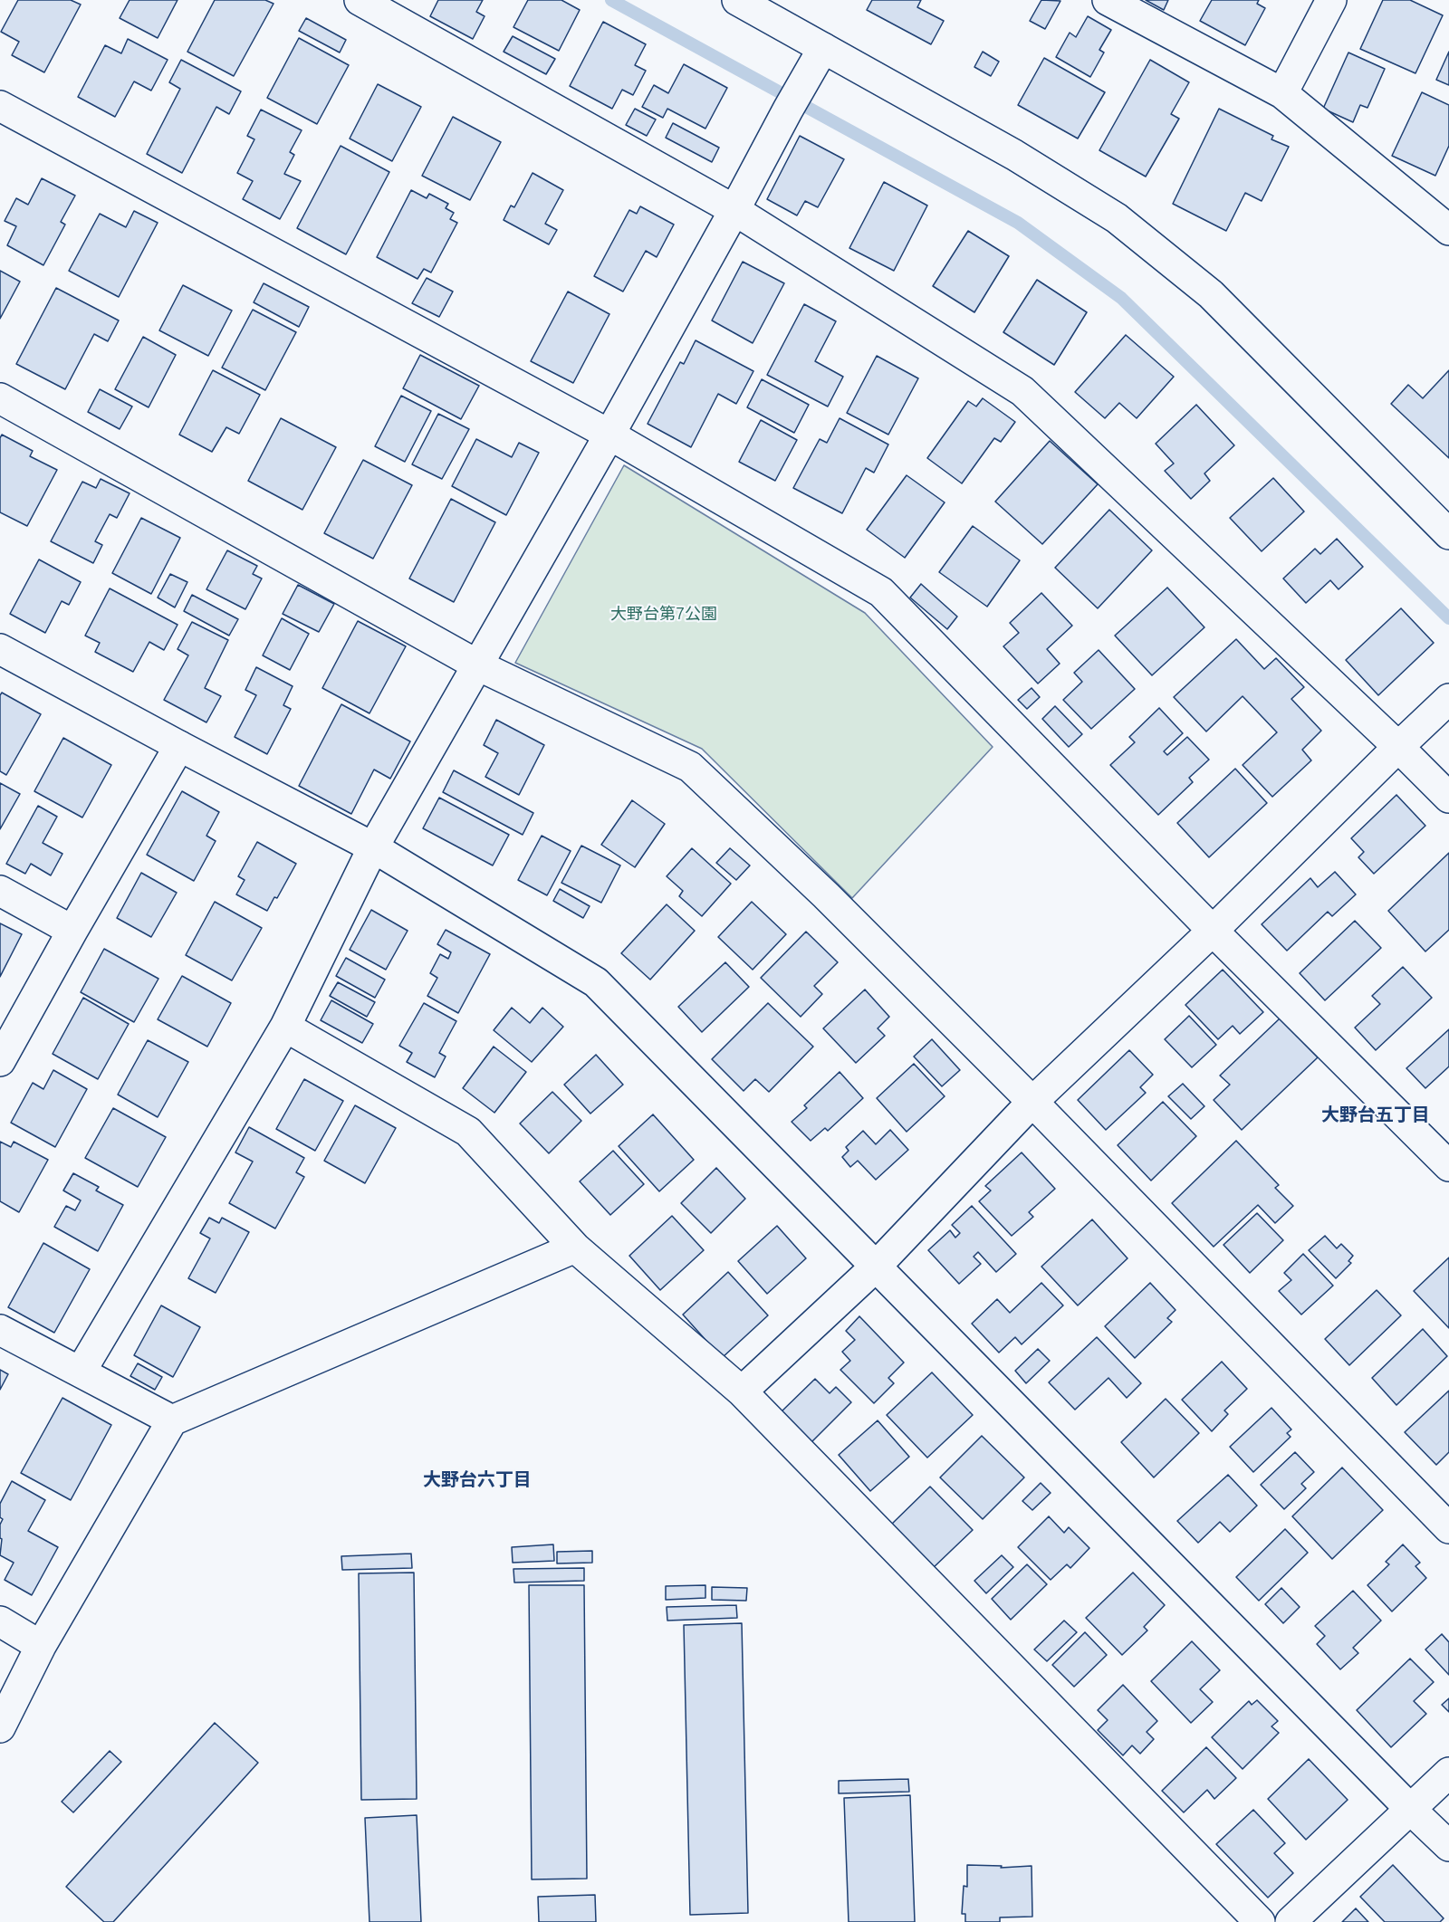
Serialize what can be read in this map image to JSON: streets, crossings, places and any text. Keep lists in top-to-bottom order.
{
  "districts": ["大野台五丁目", "大野台六丁目"],
  "parks": ["大野台第7公園"]
}
